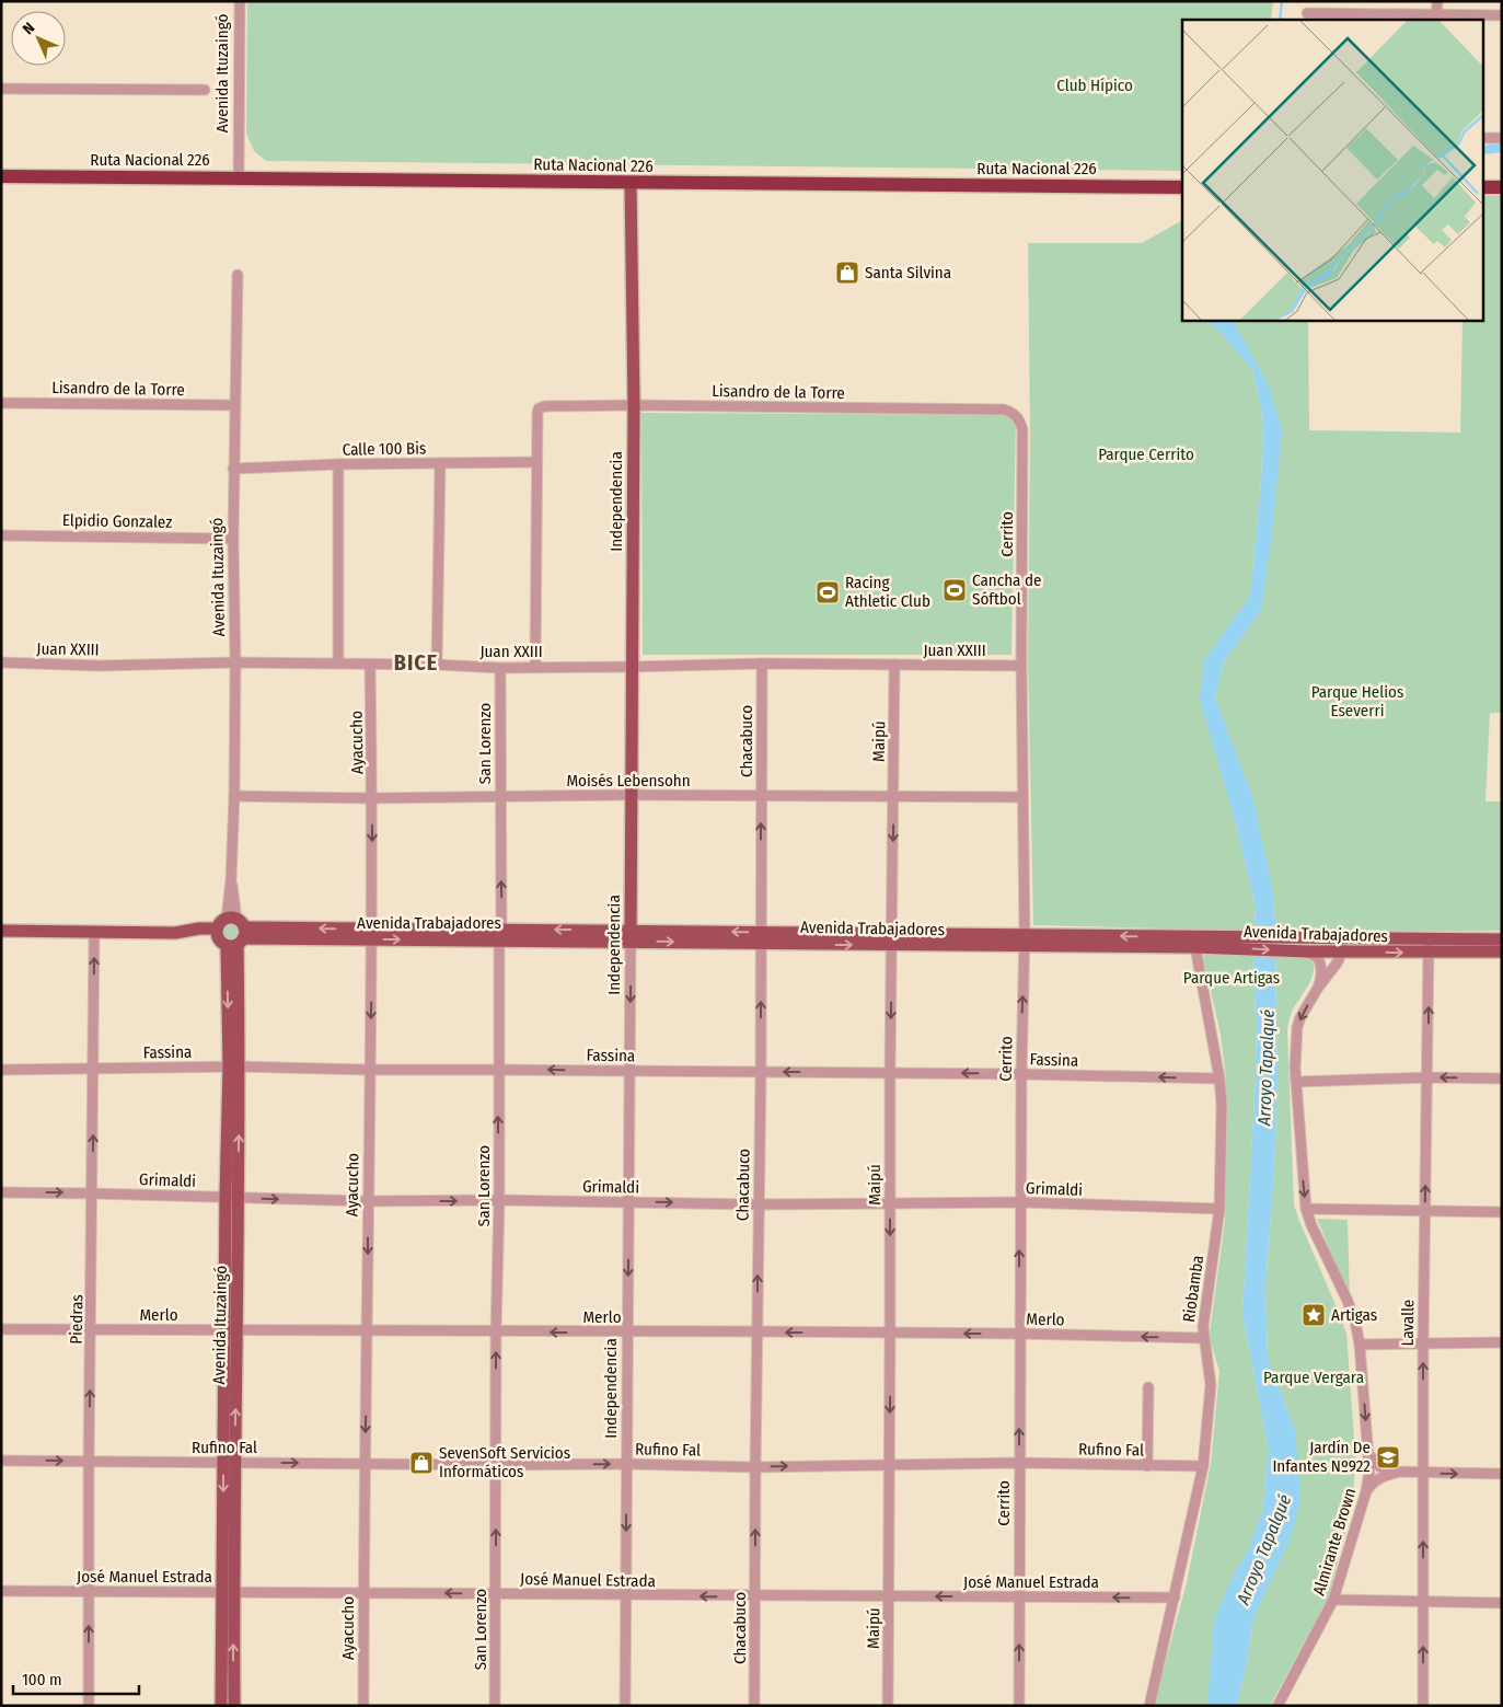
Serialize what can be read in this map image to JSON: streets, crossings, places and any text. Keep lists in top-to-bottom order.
{
  "streets": {
    "highway": ["Ruta Nacional 226"],
    "main road": ["Avenida Ituzaingó", "Independencia", "Avenida Trabajadores"],
    "street": [
      "Lisandro de la Torre",
      "Calle 100 Bis",
      "Elpidio Gonzalez",
      "Cerrito",
      "Juan XXIII",
      "Chacabuco",
      "Maipú",
      "Ayacucho",
      "San Lorenzo",
      "Moisés Lebensohn",
      "Fassina",
      "Grimaldi",
      "Riobamba",
      "Merlo",
      "Piedras",
      "Lavalle",
      "Rufino Fal",
      "Almirante Brown",
      "José Manuel Estrada"
    ]
  },
  "crossings": [
    ["Avenida Ituzaingó", "Ruta Nacional 226"],
    ["Avenida Ituzaingó", "Lisandro de la Torre"],
    ["Avenida Ituzaingó", "Calle 100 Bis"],
    ["Avenida Ituzaingó", "Elpidio Gonzalez"],
    ["Avenida Ituzaingó", "Juan XXIII"],
    ["Avenida Ituzaingó", "Moisés Lebensohn"],
    ["Avenida Ituzaingó", "Avenida Trabajadores"],
    ["Avenida Ituzaingó", "Fassina"],
    ["Avenida Ituzaingó", "Grimaldi"],
    ["Avenida Ituzaingó", "Merlo"],
    ["Avenida Ituzaingó", "Rufino Fal"],
    ["Avenida Ituzaingó", "José Manuel Estrada"],
    ["Ruta Nacional 226", "Independencia"],
    ["Lisandro de la Torre", "Calle 100 Bis"],
    ["Lisandro de la Torre", "Independencia"],
    ["Lisandro de la Torre", "Cerrito"],
    ["Independencia", "Juan XXIII"],
    ["Independencia", "Moisés Lebensohn"],
    ["Independencia", "Avenida Trabajadores"],
    ["Independencia", "Fassina"],
    ["Independencia", "Grimaldi"],
    ["Independencia", "Merlo"],
    ["Independencia", "Rufino Fal"],
    ["Independencia", "José Manuel Estrada"],
    ["Cerrito", "Juan XXIII"],
    ["Cerrito", "Moisés Lebensohn"],
    ["Cerrito", "Avenida Trabajadores"],
    ["Cerrito", "Fassina"],
    ["Cerrito", "Grimaldi"],
    ["Cerrito", "Merlo"],
    ["Cerrito", "Rufino Fal"],
    ["Cerrito", "José Manuel Estrada"],
    ["Juan XXIII", "Chacabuco"],
    ["Juan XXIII", "Maipú"],
    ["Juan XXIII", "Ayacucho"],
    ["Juan XXIII", "San Lorenzo"],
    ["Chacabuco", "Moisés Lebensohn"],
    ["Chacabuco", "Avenida Trabajadores"],
    ["Chacabuco", "Fassina"],
    ["Chacabuco", "Grimaldi"],
    ["Chacabuco", "Merlo"],
    ["Chacabuco", "Rufino Fal"],
    ["Chacabuco", "José Manuel Estrada"],
    ["Maipú", "Moisés Lebensohn"],
    ["Maipú", "Avenida Trabajadores"],
    ["Maipú", "Fassina"],
    ["Maipú", "Grimaldi"],
    ["Maipú", "Merlo"],
    ["Maipú", "Rufino Fal"],
    ["Maipú", "José Manuel Estrada"],
    ["Ayacucho", "Moisés Lebensohn"],
    ["Ayacucho", "Avenida Trabajadores"],
    ["Ayacucho", "Fassina"],
    ["Ayacucho", "Grimaldi"],
    ["Ayacucho", "Merlo"],
    ["Ayacucho", "Rufino Fal"],
    ["Ayacucho", "José Manuel Estrada"],
    ["San Lorenzo", "Moisés Lebensohn"],
    ["San Lorenzo", "Avenida Trabajadores"],
    ["San Lorenzo", "Fassina"],
    ["San Lorenzo", "Grimaldi"],
    ["San Lorenzo", "Merlo"],
    ["San Lorenzo", "Rufino Fal"],
    ["San Lorenzo", "José Manuel Estrada"],
    ["Avenida Trabajadores", "Riobamba"],
    ["Avenida Trabajadores", "Piedras"],
    ["Avenida Trabajadores", "Lavalle"],
    ["Avenida Trabajadores", "Almirante Brown"],
    ["Fassina", "Riobamba"],
    ["Fassina", "Piedras"],
    ["Grimaldi", "Riobamba"],
    ["Grimaldi", "Piedras"],
    ["Riobamba", "Merlo"],
    ["Riobamba", "Rufino Fal"],
    ["Riobamba", "José Manuel Estrada"],
    ["Merlo", "Piedras"],
    ["Piedras", "Rufino Fal"],
    ["Piedras", "José Manuel Estrada"]
  ],
  "one_way": [
    "Cerrito",
    "Chacabuco",
    "Maipú",
    "Ayacucho",
    "San Lorenzo",
    "Fassina",
    "Grimaldi",
    "Merlo",
    "Piedras",
    "Lavalle",
    "Rufino Fal",
    "Almirante Brown",
    "José Manuel Estrada"
  ],
  "districts": ["BICE"],
  "water": ["Arroyo Tapalqué"],
  "parks": [
    "Club Hípico",
    "Parque Cerrito",
    "Parque Helios Eseverri",
    "Parque Artigas",
    "Parque Vergara"
  ],
  "places": {
    "shop": ["Santa Silvina", "SevenSoft Servicios Informáticos"],
    "sports": ["Cancha de Sóftbol", "Racing Athletic Club"],
    "place": ["Artigas"],
    "school or university": ["Jardín De Infantes Nº922"]
  },
  "scale_bar": "100 m",
  "north": "top left"
}
